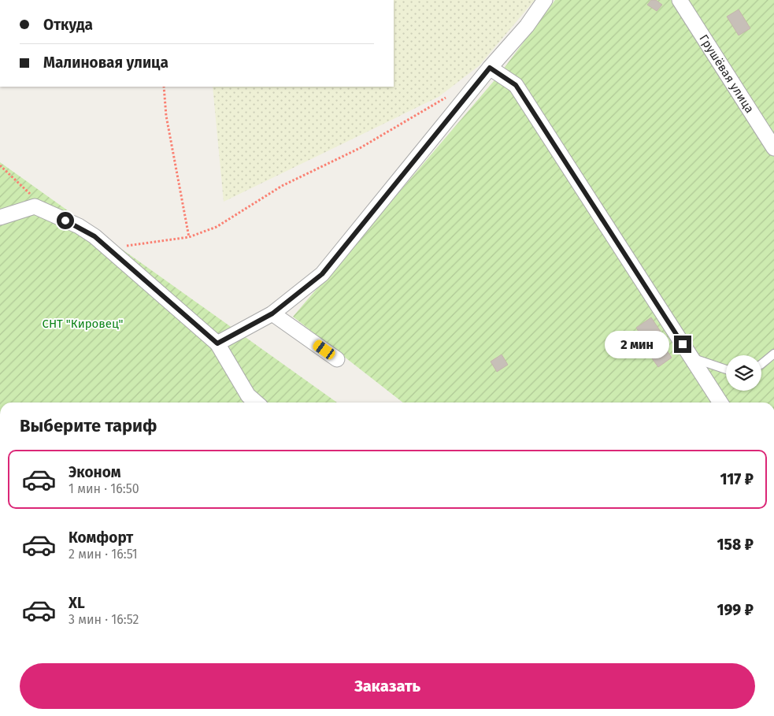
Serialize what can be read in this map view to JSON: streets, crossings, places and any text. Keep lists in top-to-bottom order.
{
  "streets": {
    "street": ["Грушёвая улица"]
  },
  "parks": ["СНТ \"Кировец\""],
  "page": {
    "banner": ["Откуда", "Малиновая улица"],
    "bubble": "2 мин",
    "heading": "Выберите тариф",
    "list": [
      {
        "name": "Эконом",
        "note": "1 мин · 16:50",
        "value": "117 ₽"
      },
      {
        "name": "Комфорт",
        "note": "2 мин · 16:51",
        "value": "158 ₽"
      },
      {
        "name": "XL",
        "note": "3 мин · 16:52",
        "value": "199 ₽"
      }
    ],
    "buttons": "Заказать"
  }
}
